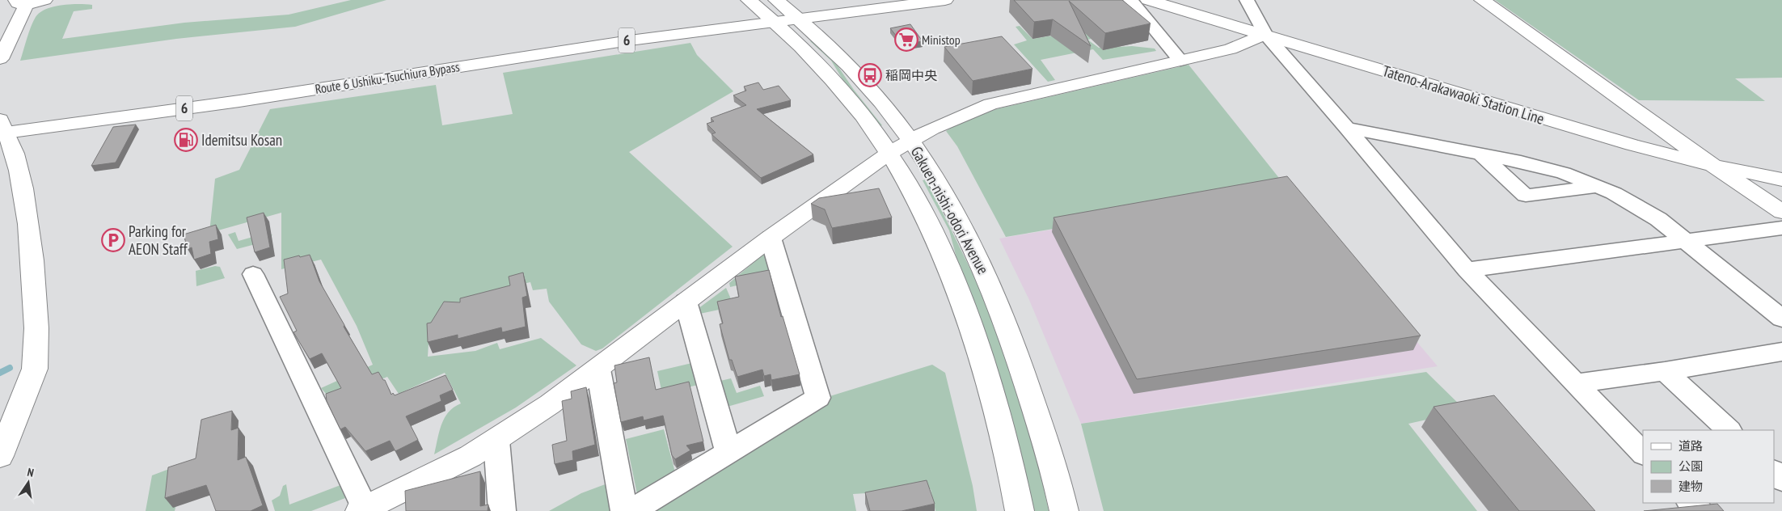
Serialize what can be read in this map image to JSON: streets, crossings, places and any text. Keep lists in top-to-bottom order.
{
  "streets": {
    "main road": [
      "6",
      "Route 6 Ushiku-Tsuchiura Bypass",
      "Tateno-Arakawaoki Station Line",
      "Gakuen-nishi-odori Avenue"
    ]
  },
  "crossings": [
    ["6", "Route 6 Ushiku-Tsuchiura Bypass"],
    ["6", "Gakuen-nishi-odori Avenue"],
    ["Route 6 Ushiku-Tsuchiura Bypass", "Gakuen-nishi-odori Avenue"]
  ],
  "places": {
    "supermarket": ["Ministop"],
    "bus stop": ["稲岡中央"],
    "fuel station": ["Idemitsu Kosan"],
    "parking": ["Parking for AEON Staff"]
  },
  "legend": ["道路", "公園", "建物"],
  "north": "top"
}
